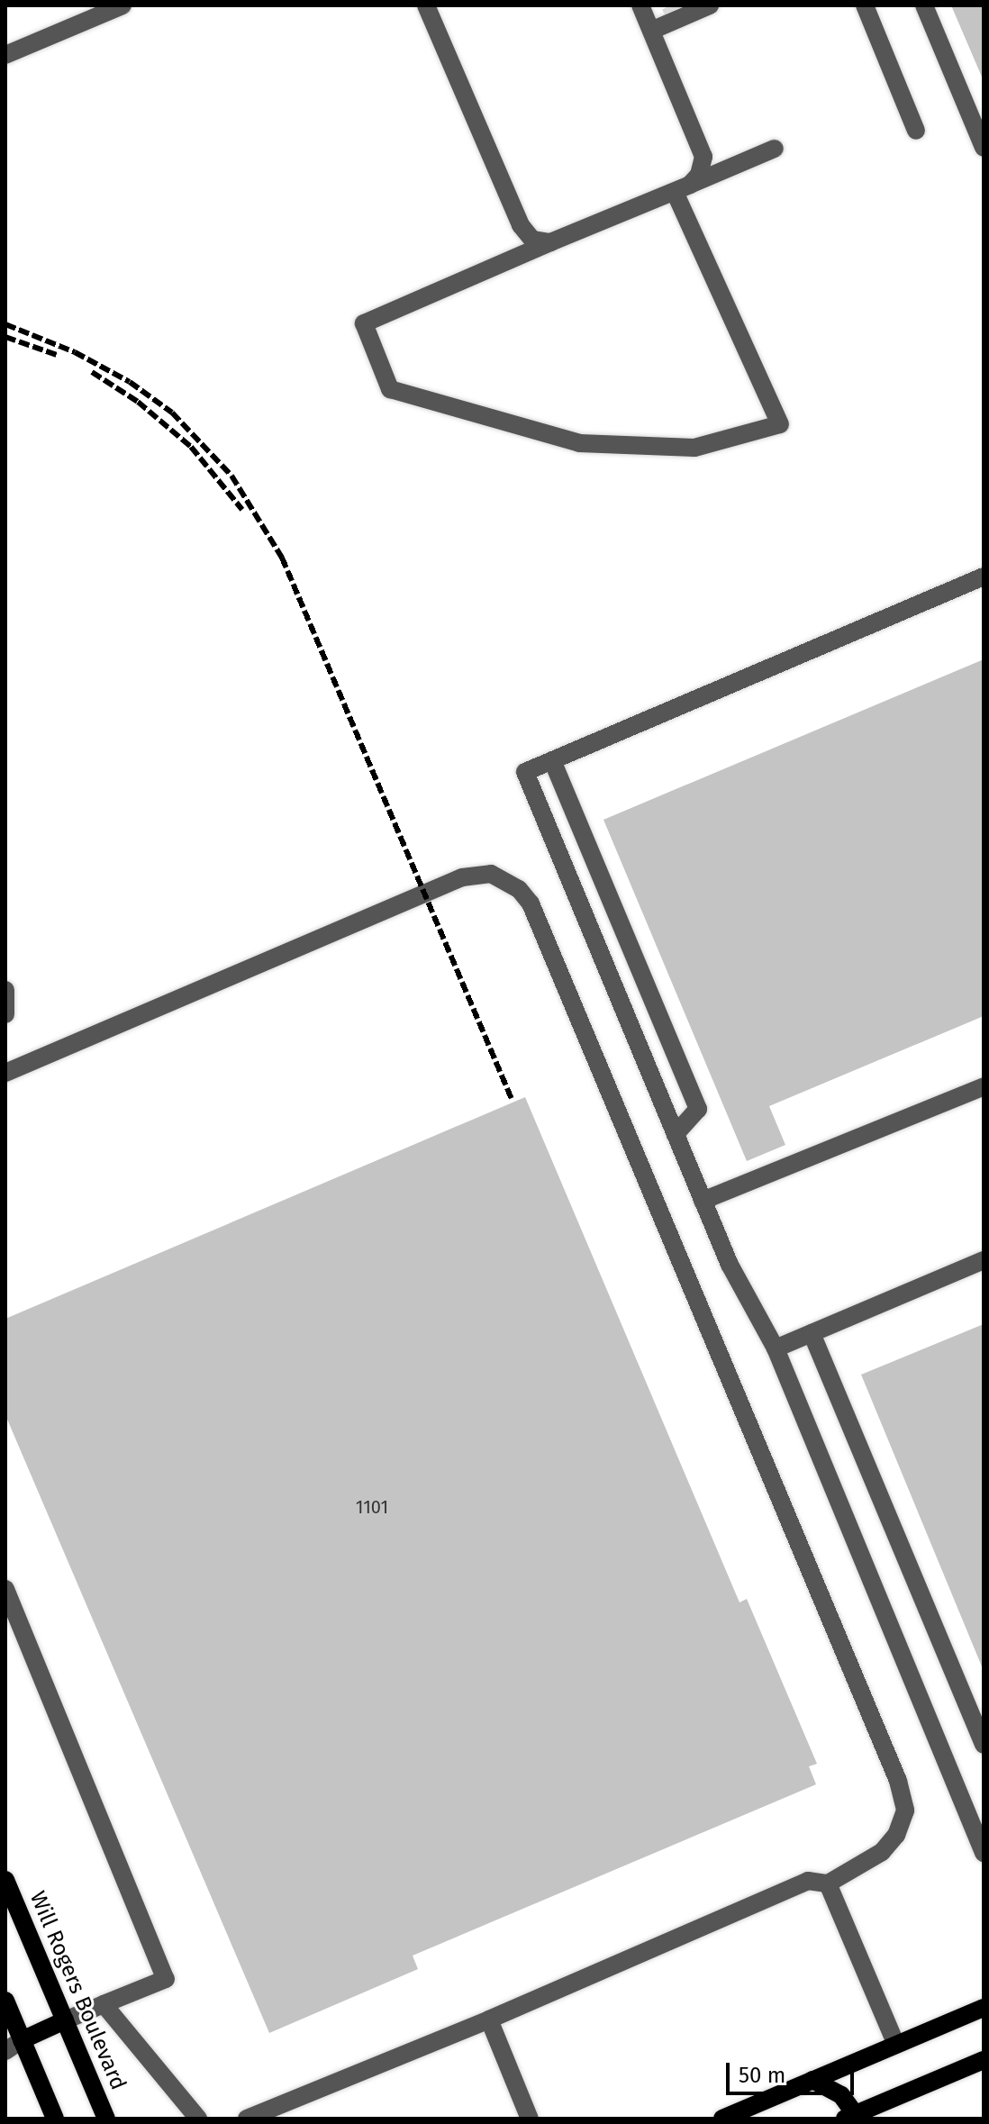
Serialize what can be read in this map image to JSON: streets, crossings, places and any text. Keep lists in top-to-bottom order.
{
  "streets": {
    "main road": ["Will Rogers Boulevard"]
  },
  "house_numbers": ["1101"],
  "scale_bar": "50 m"
}
